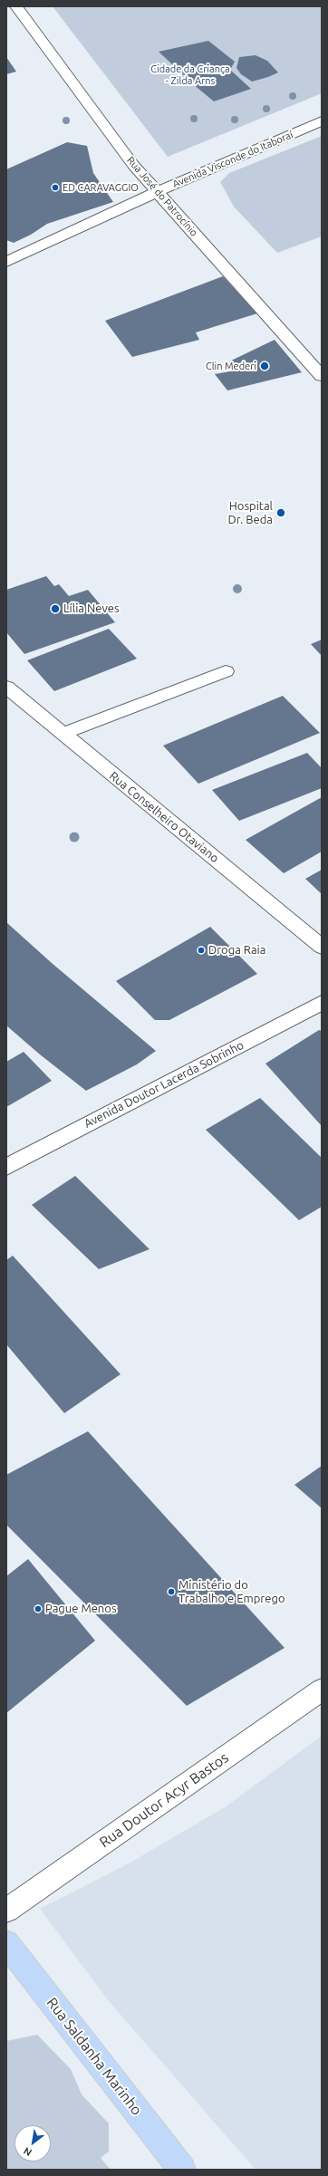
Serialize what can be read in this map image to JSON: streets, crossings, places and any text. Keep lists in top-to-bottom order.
{
  "streets": {
    "main road": ["Rua Saldanha Marinho"],
    "street": [
      "Avenida Visconde do Itaboraí",
      "Rua José do Patrocínio",
      "Rua Conselheiro Otaviano",
      "Avenida Doutor Lacerda Sobrinho",
      "Rua Doutor Acyr Bastos"
    ]
  },
  "crossings": [
    ["Avenida Visconde do Itaboraí", "Rua José do Patrocínio"]
  ],
  "parks": ["Cidade da Criança - Zilda Arns"],
  "places": [
    "ED CARAVAGGIO",
    "Clin Mederi",
    "Hospital Dr. Beda",
    "Lília Neves",
    "Droga Raia",
    "Ministério do Trabalho e Emprego",
    "Pague Menos"
  ],
  "north": "bottom left"
}
